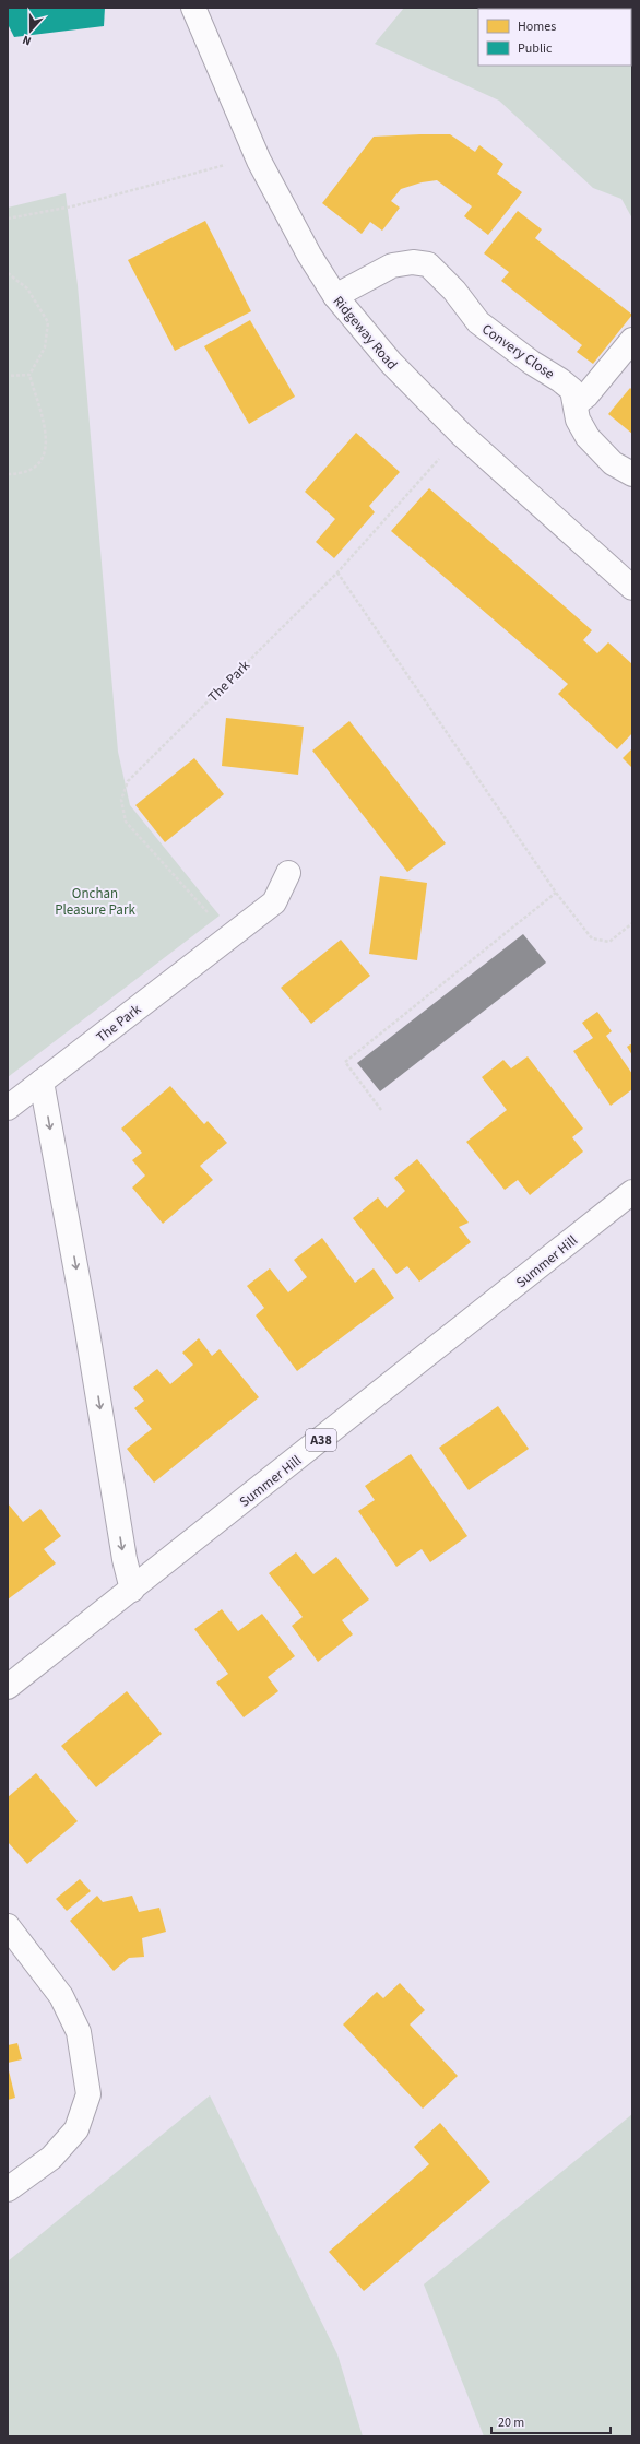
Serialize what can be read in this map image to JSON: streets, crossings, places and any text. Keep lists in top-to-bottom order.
{
  "streets": {
    "street": [
      "Ridgeway Road",
      "Convery Close",
      "The Park",
      "Summer Hill",
      "A38"
    ]
  },
  "crossings": [
    ["Ridgeway Road", "Convery Close"],
    ["Ridgeway Road", "The Park"]
  ],
  "parks": ["Onchan Pleasure Park"],
  "legend": ["Homes", "Public"],
  "scale_bar": "20 m",
  "north": "bottom"
}
